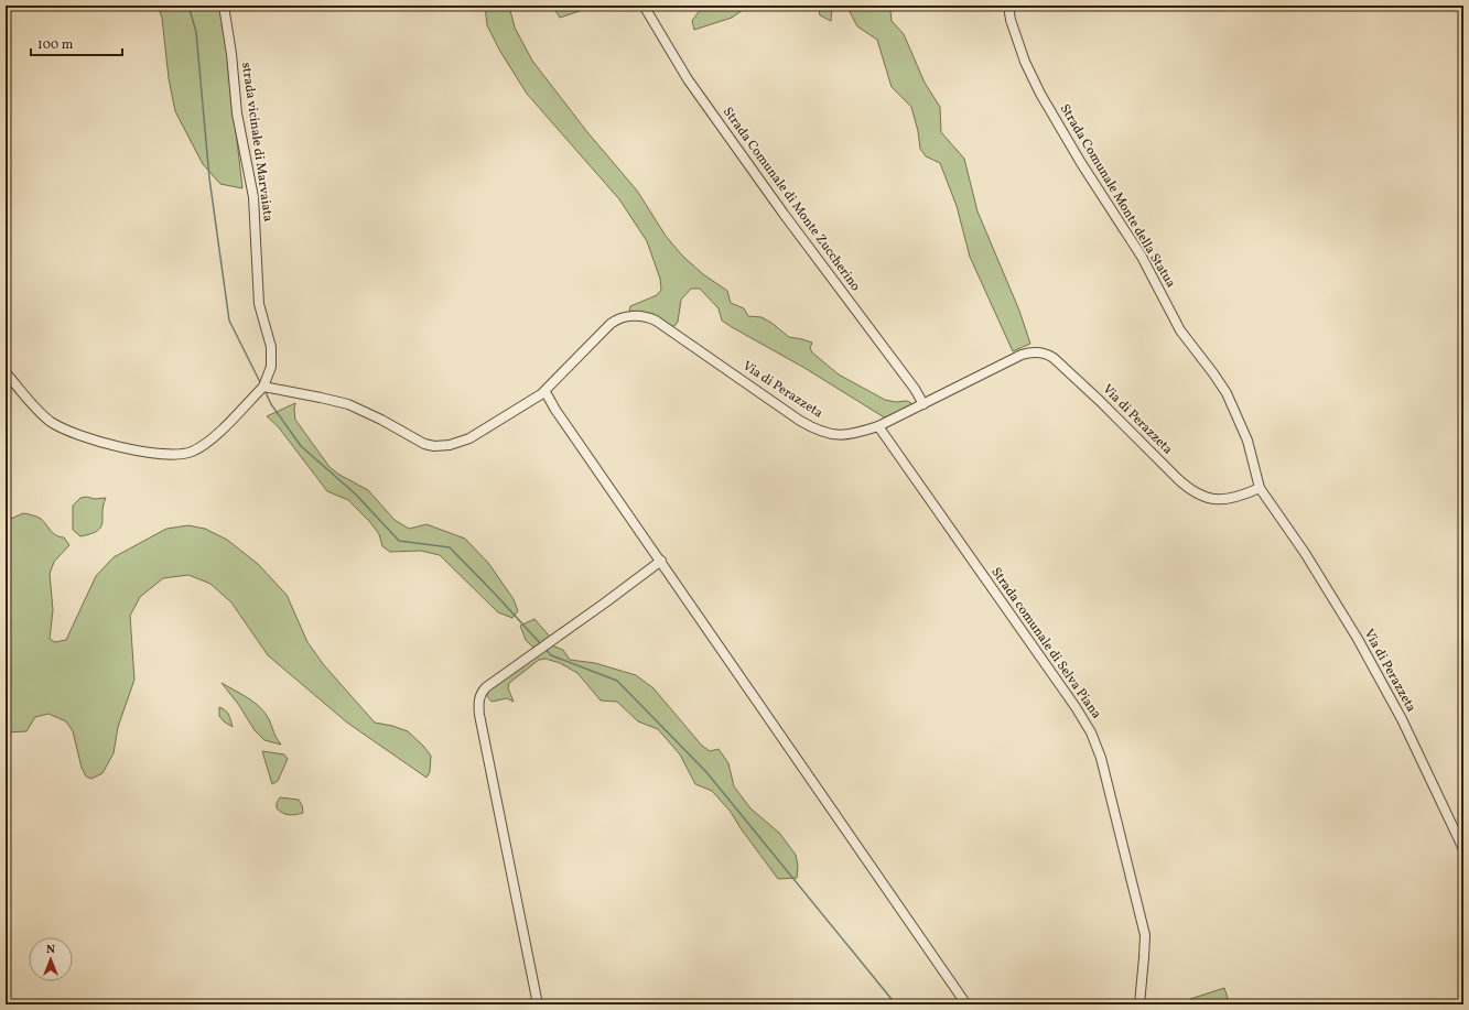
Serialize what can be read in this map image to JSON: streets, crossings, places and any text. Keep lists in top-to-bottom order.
{
  "streets": {
    "street": [
      "strada vicinale di Marvaiata",
      "Strada Comunale Monte della Statua",
      "Strada Comunale di Monte Zuccherino",
      "Via di Perazzeta",
      "Strada comunale di Selva Piana"
    ]
  },
  "crossings": [
    ["strada vicinale di Marvaiata", "Via di Perazzeta"],
    ["Strada Comunale Monte della Statua", "Via di Perazzeta"],
    ["Strada Comunale di Monte Zuccherino", "Via di Perazzeta"],
    ["Via di Perazzeta", "Strada comunale di Selva Piana"]
  ],
  "scale_bar": "100 m",
  "north": "top"
}
